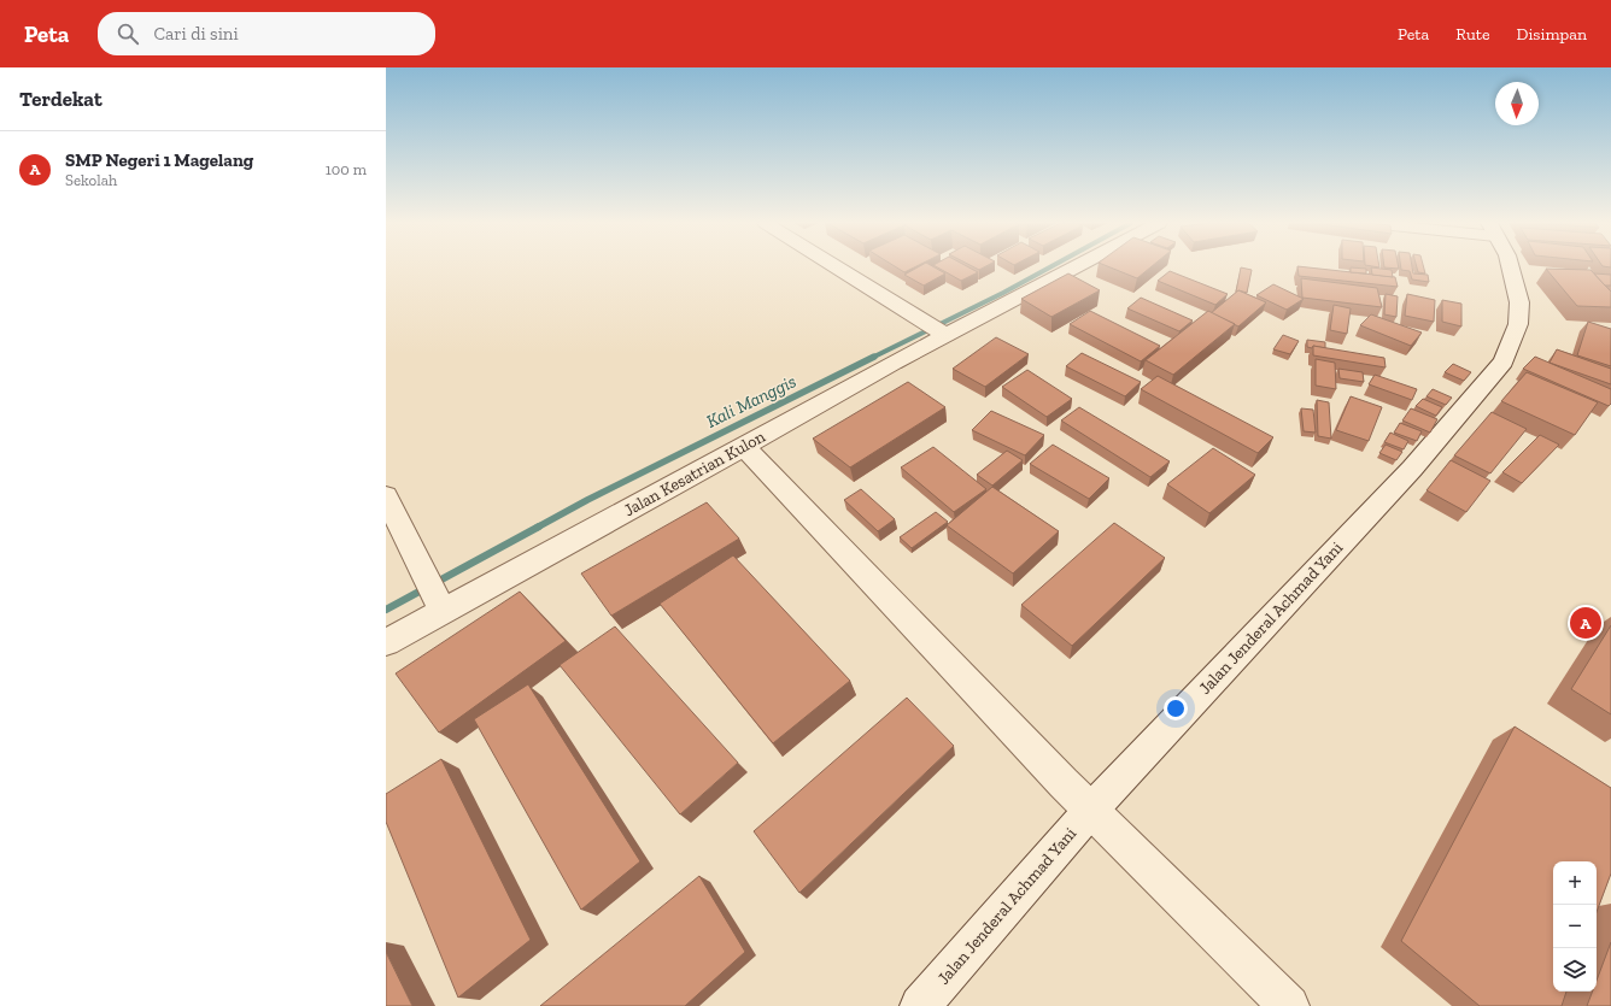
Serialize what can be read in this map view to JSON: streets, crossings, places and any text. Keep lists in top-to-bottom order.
{
  "streets": {
    "street": ["Jalan Kesatrian Kulon", "Jalan Jenderal Achmad Yani"]
  },
  "water": ["Kali Manggis"],
  "north": "bottom",
  "page": {
    "header": "Peta",
    "search": "Cari di sini",
    "nav": ["Peta", "Rute", "Disimpan"],
    "heading": "Terdekat",
    "list": [
      {
        "mark": "A",
        "name": "SMP Negeri 1 Magelang",
        "note": "Sekolah",
        "value": "100 m"
      }
    ],
    "pins": "A",
    "map_buttons": ["+", "−"]
  }
}
